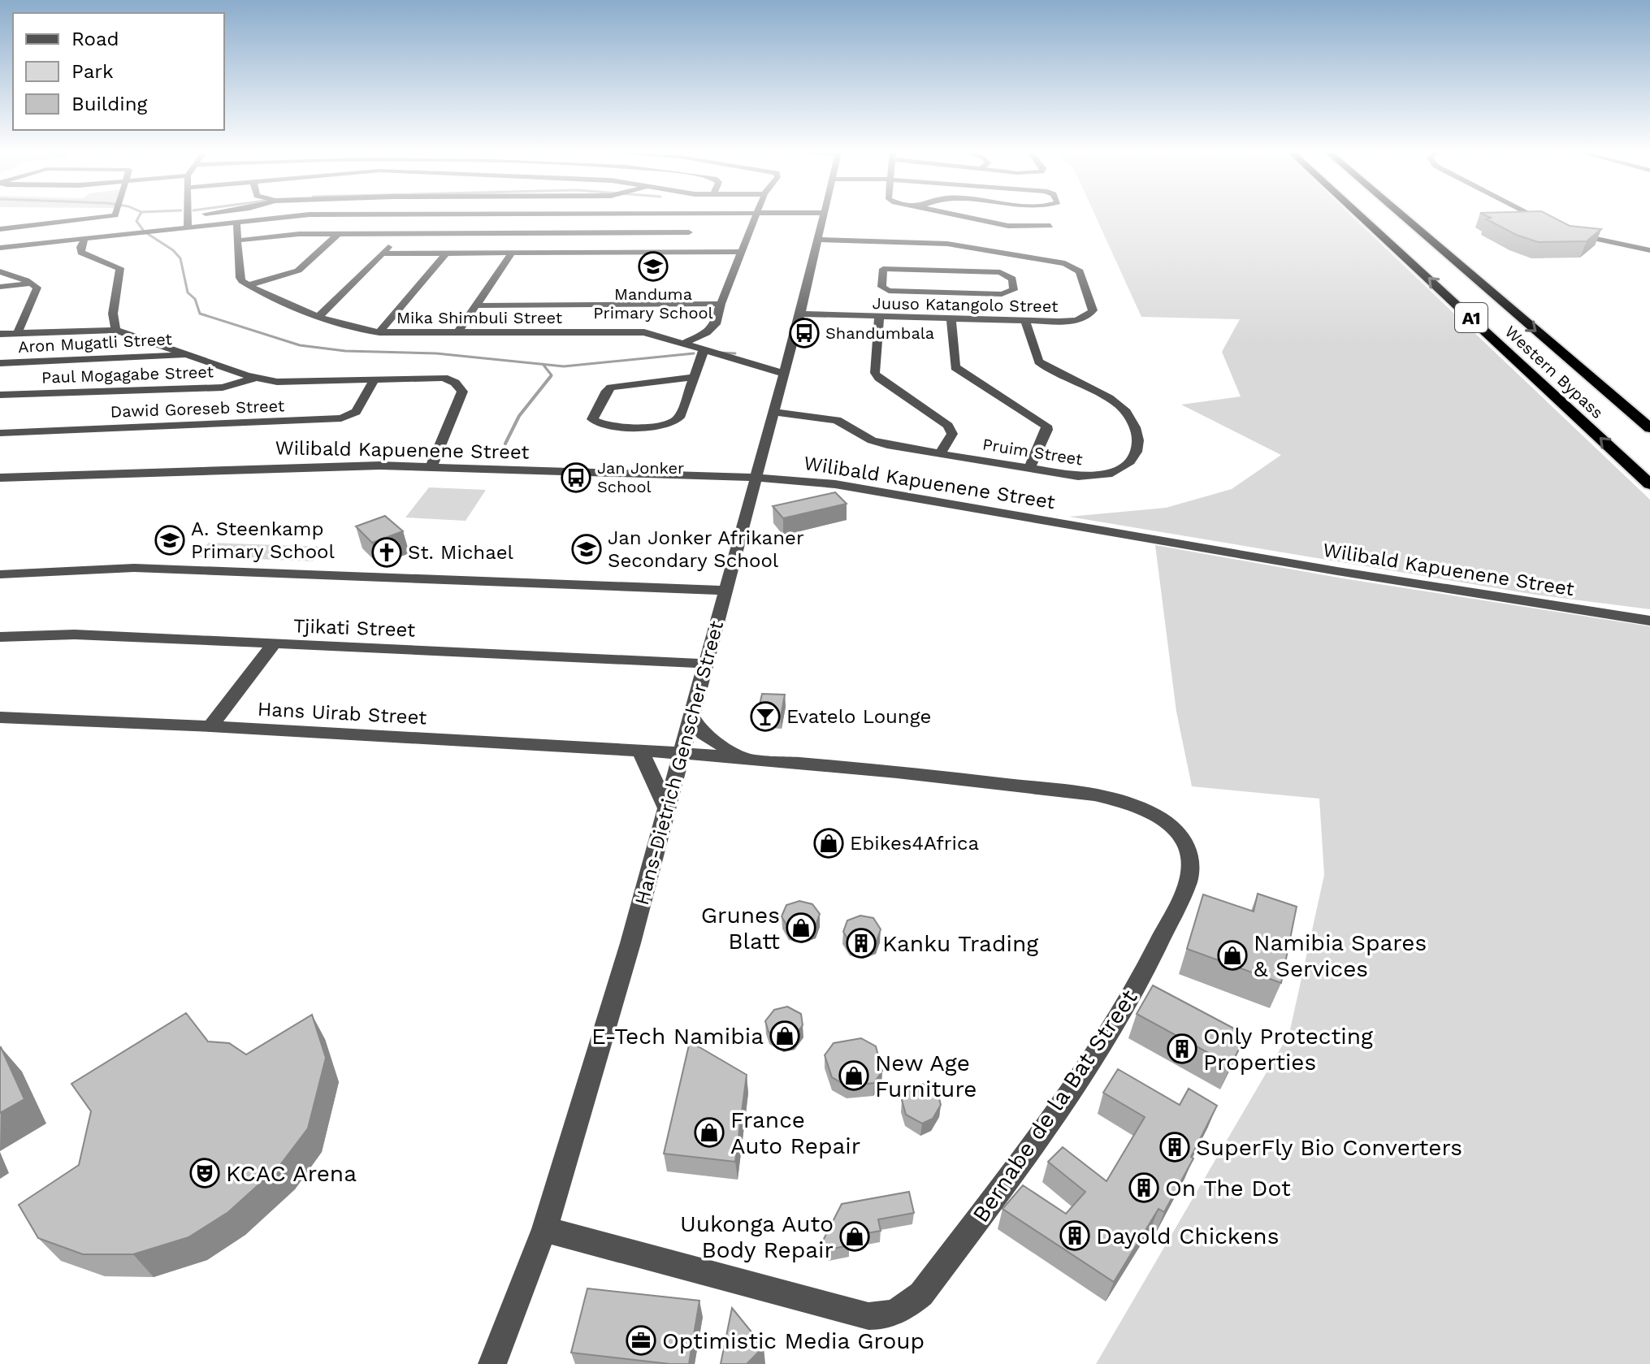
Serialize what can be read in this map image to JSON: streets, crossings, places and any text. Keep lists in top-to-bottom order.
{
  "streets": {
    "highway": ["A1", "Western Bypass"],
    "street": [
      "Juuso Katangolo Street",
      "Mika Shimbuli Street",
      "Aron Mugatli Street",
      "Paul Mogagabe Street",
      "Dawid Goreseb Street",
      "Wilibald Kapuenene Street",
      "Pruim Street",
      "Tjikati Street",
      "Hans Uirab Street",
      "Hans-Dietrich Genscher Street",
      "Bernabe de la Bat Street"
    ]
  },
  "crossings": [
    ["Juuso Katangolo Street", "Pruim Street"],
    ["Juuso Katangolo Street", "Hans-Dietrich Genscher Street"],
    ["Mika Shimbuli Street", "Hans-Dietrich Genscher Street"],
    ["Wilibald Kapuenene Street", "Hans-Dietrich Genscher Street"],
    ["Pruim Street", "Hans-Dietrich Genscher Street"],
    ["Tjikati Street", "Hans-Dietrich Genscher Street"],
    ["Hans Uirab Street", "Hans-Dietrich Genscher Street"],
    ["Hans Uirab Street", "Bernabe de la Bat Street"],
    ["Hans-Dietrich Genscher Street", "Bernabe de la Bat Street"]
  ],
  "places": {
    "school or university": ["Manduma Primary School", "A. Steenkamp Primary School", "Jan Jonker Afrikaner Secondary School"],
    "bus stop": ["Shandumbala", "Jan Jonker School"],
    "church": ["St. Michael"],
    "bar": ["Evatelo Lounge"],
    "shop": [
      "Ebikes4Africa",
      "Grunes Blatt",
      "Namibia Spares & Services",
      "E-Tech Namibia",
      "New Age Furniture",
      "France Auto Repair",
      "Uukonga Auto Body Repair"
    ],
    "building": [
      "Kanku Trading",
      "Only Protecting Properties",
      "SuperFly Bio Converters",
      "On The Dot",
      "Dayold Chickens"
    ],
    "theatre": ["KCAC Arena"],
    "office": ["Optimistic Media Group"]
  },
  "legend": ["Road", "Park", "Building"]
}
